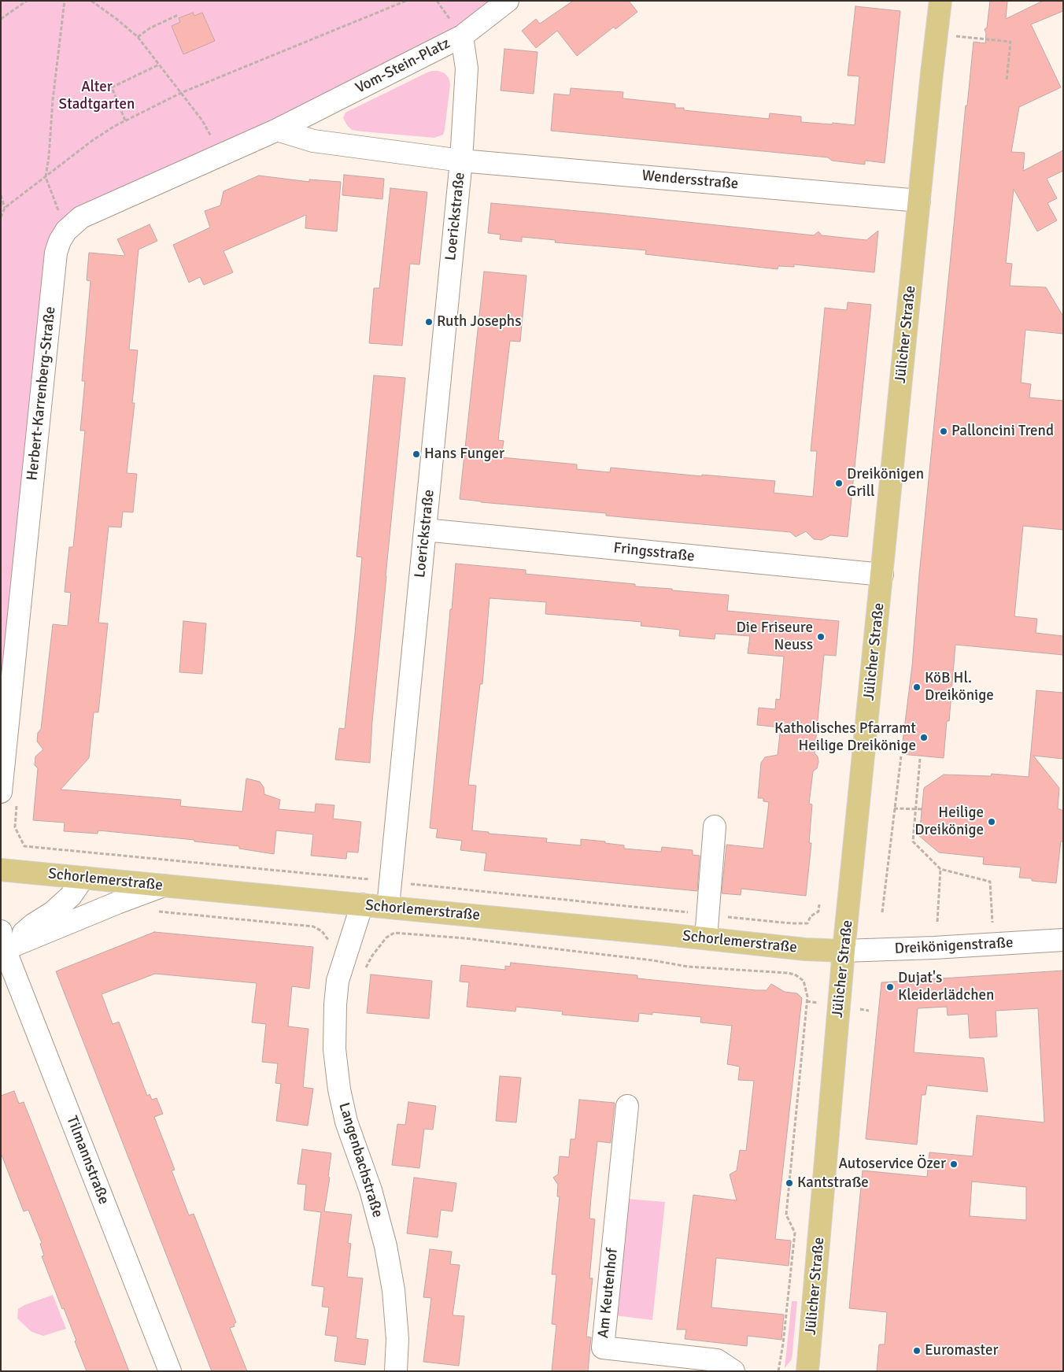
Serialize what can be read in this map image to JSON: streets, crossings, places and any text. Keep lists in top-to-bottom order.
{
  "streets": {
    "main road": ["Jülicher Straße", "Schorlemerstraße"],
    "street": [
      "Vom-Stein-Platz",
      "Wendersstraße",
      "Loerickstraße",
      "Herbert-Karrenberg-Straße",
      "Fringsstraße",
      "Dreikönigenstraße",
      "Tilmannstraße",
      "Langenbachstraße",
      "Am Keutenhof"
    ]
  },
  "crossings": [
    ["Vom-Stein-Platz", "Wendersstraße"],
    ["Vom-Stein-Platz", "Loerickstraße"],
    ["Vom-Stein-Platz", "Herbert-Karrenberg-Straße"],
    ["Wendersstraße", "Loerickstraße"],
    ["Wendersstraße", "Jülicher Straße"],
    ["Loerickstraße", "Fringsstraße"],
    ["Loerickstraße", "Schorlemerstraße"],
    ["Jülicher Straße", "Fringsstraße"],
    ["Jülicher Straße", "Schorlemerstraße"],
    ["Jülicher Straße", "Dreikönigenstraße"],
    ["Schorlemerstraße", "Dreikönigenstraße"],
    ["Schorlemerstraße", "Langenbachstraße"]
  ],
  "parks": ["Alter Stadtgarten"],
  "places": [
    "Ruth Josephs",
    "Palloncini Trend",
    "Hans Funger",
    "Dreikönigen Grill",
    "Die Friseure Neuss",
    "KöB Hl. Dreikönige",
    "Katholisches Pfarramt Heilige Dreikönige",
    "Heilige Dreikönige",
    "Dujat's Kleiderlädchen",
    "Autoservice Özer",
    "Kantstraße",
    "Euromaster"
  ]
}
